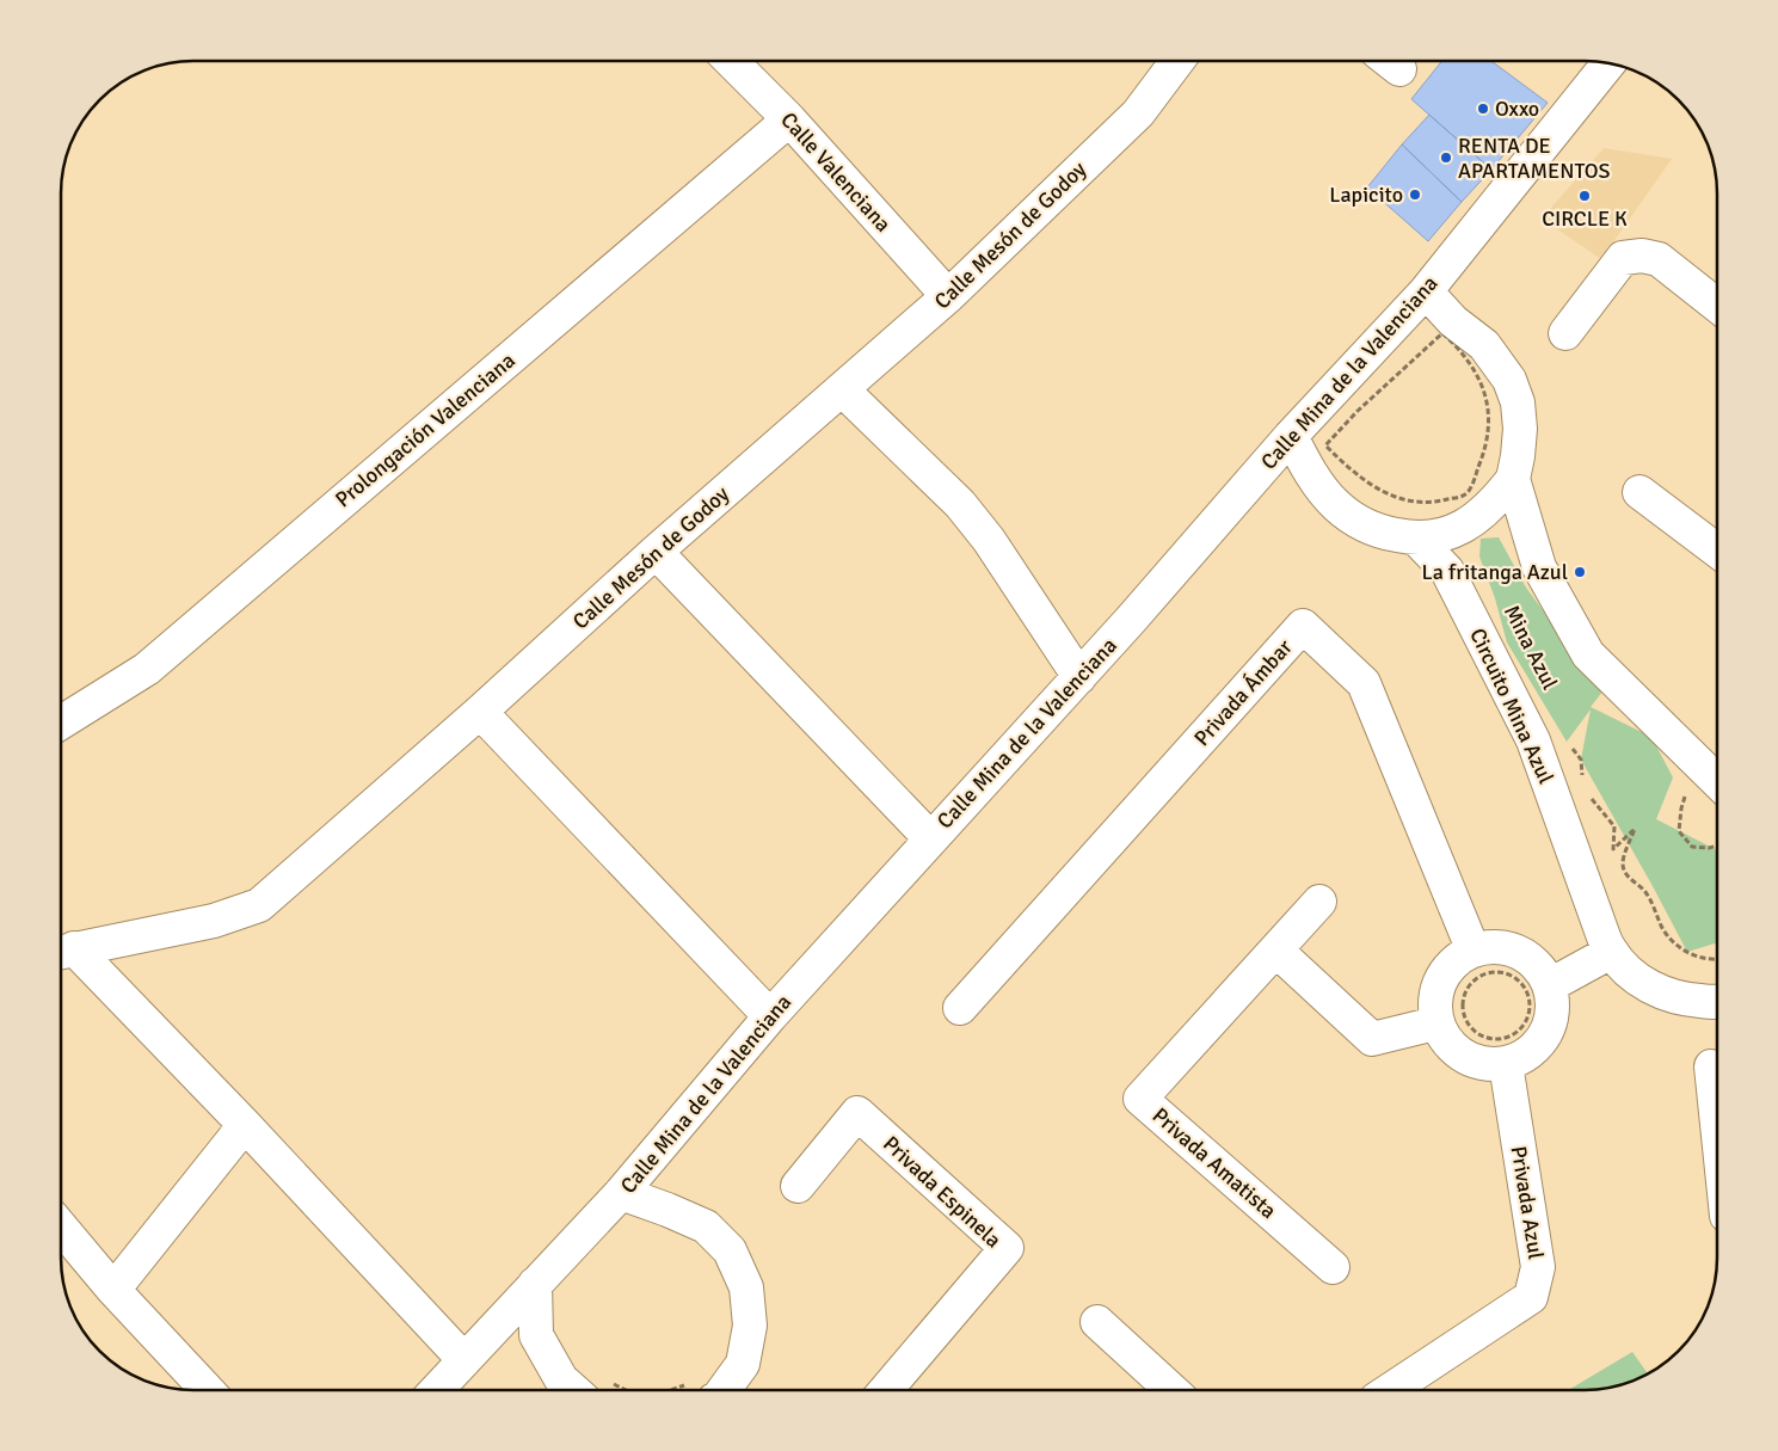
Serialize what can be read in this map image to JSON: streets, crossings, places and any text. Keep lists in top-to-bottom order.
{
  "streets": {
    "street": [
      "Calle Valenciana",
      "Calle Mesón de Godoy",
      "Calle Mina de la Valenciana",
      "Prolongación Valenciana",
      "Privada Ámbar",
      "Circuito Mina Azul",
      "Privada Amatista",
      "Privada Espinela",
      "Privada Azul"
    ]
  },
  "crossings": [
    ["Calle Valenciana", "Calle Mesón de Godoy"],
    ["Calle Valenciana", "Prolongación Valenciana"]
  ],
  "places": [
    "Oxxo",
    "RENTA DE APARTAMENTOS",
    "Lapicito",
    "CIRCLE K",
    "La fritanga Azul"
  ]
}
